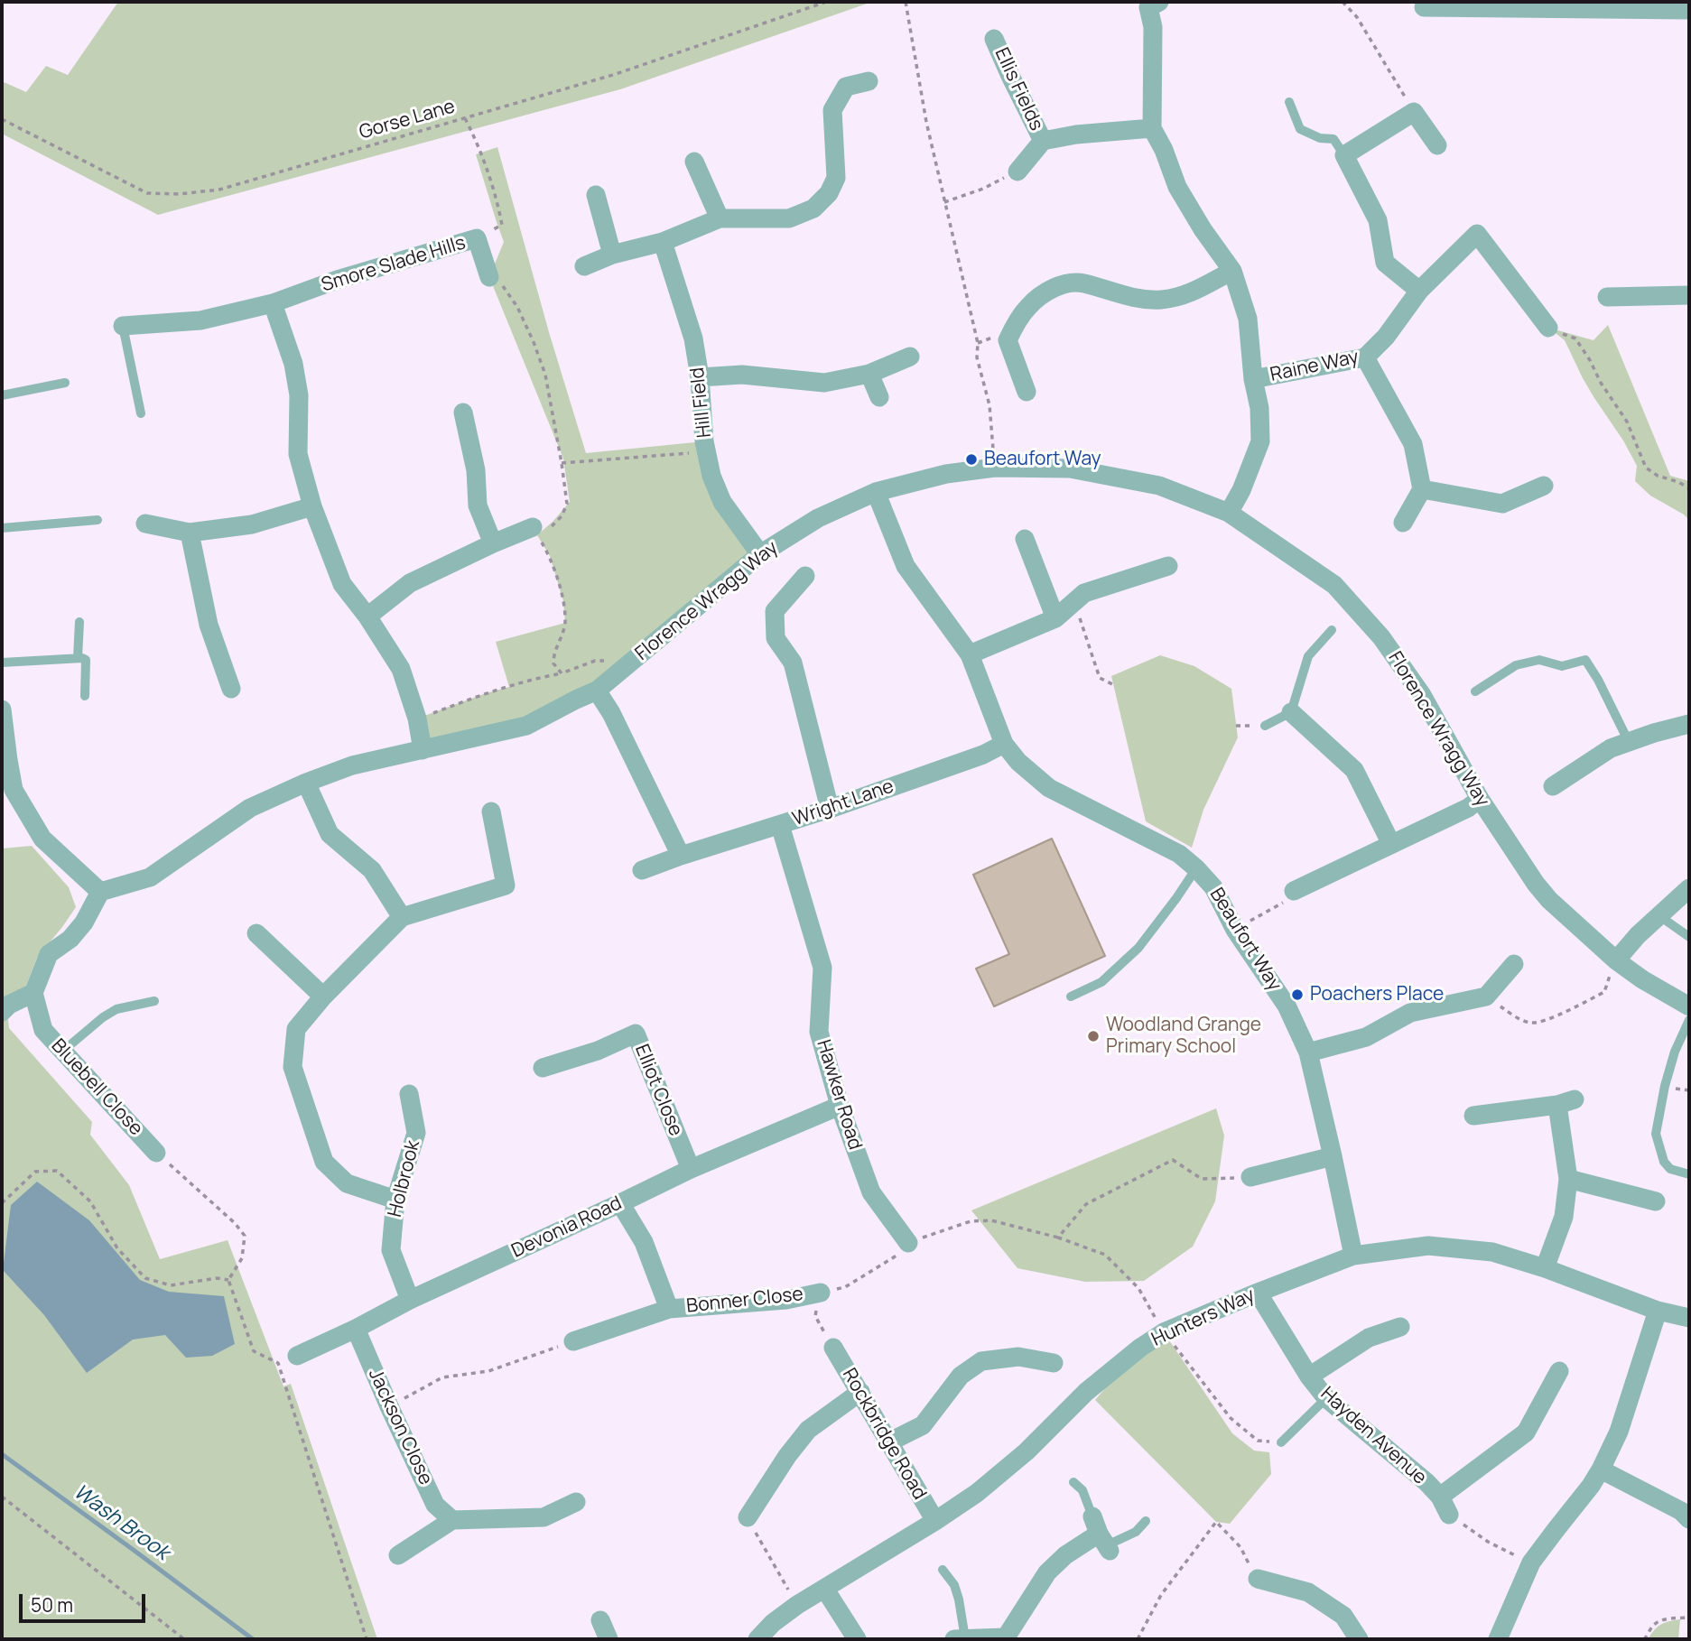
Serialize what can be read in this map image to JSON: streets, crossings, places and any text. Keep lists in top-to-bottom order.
{
  "streets": {
    "street": [
      "Ellis Fields",
      "Smore Slade Hills",
      "Raine Way",
      "Hill Field",
      "Florence Wragg Way",
      "Wright Lane",
      "Beaufort Way",
      "Bluebell Close",
      "Elliot Close",
      "Hawker Road",
      "Holbrook",
      "Devonia Road",
      "Bonner Close",
      "Hunters Way",
      "Jackson Close",
      "Rockbridge Road",
      "Hayden Avenue"
    ],
    "path": ["Gorse Lane"]
  },
  "crossings": [
    ["Hill Field", "Florence Wragg Way"],
    ["Florence Wragg Way", "Beaufort Way"],
    ["Wright Lane", "Beaufort Way"],
    ["Wright Lane", "Hawker Road"],
    ["Beaufort Way", "Hunters Way"],
    ["Elliot Close", "Devonia Road"],
    ["Hawker Road", "Devonia Road"],
    ["Holbrook", "Devonia Road"],
    ["Devonia Road", "Bonner Close"],
    ["Devonia Road", "Jackson Close"],
    ["Hunters Way", "Rockbridge Road"],
    ["Hunters Way", "Hayden Avenue"]
  ],
  "water": ["Wash Brook"],
  "places": ["Beaufort Way", "Poachers Place", "Woodland Grange Primary School"],
  "scale_bar": "50 m"
}
